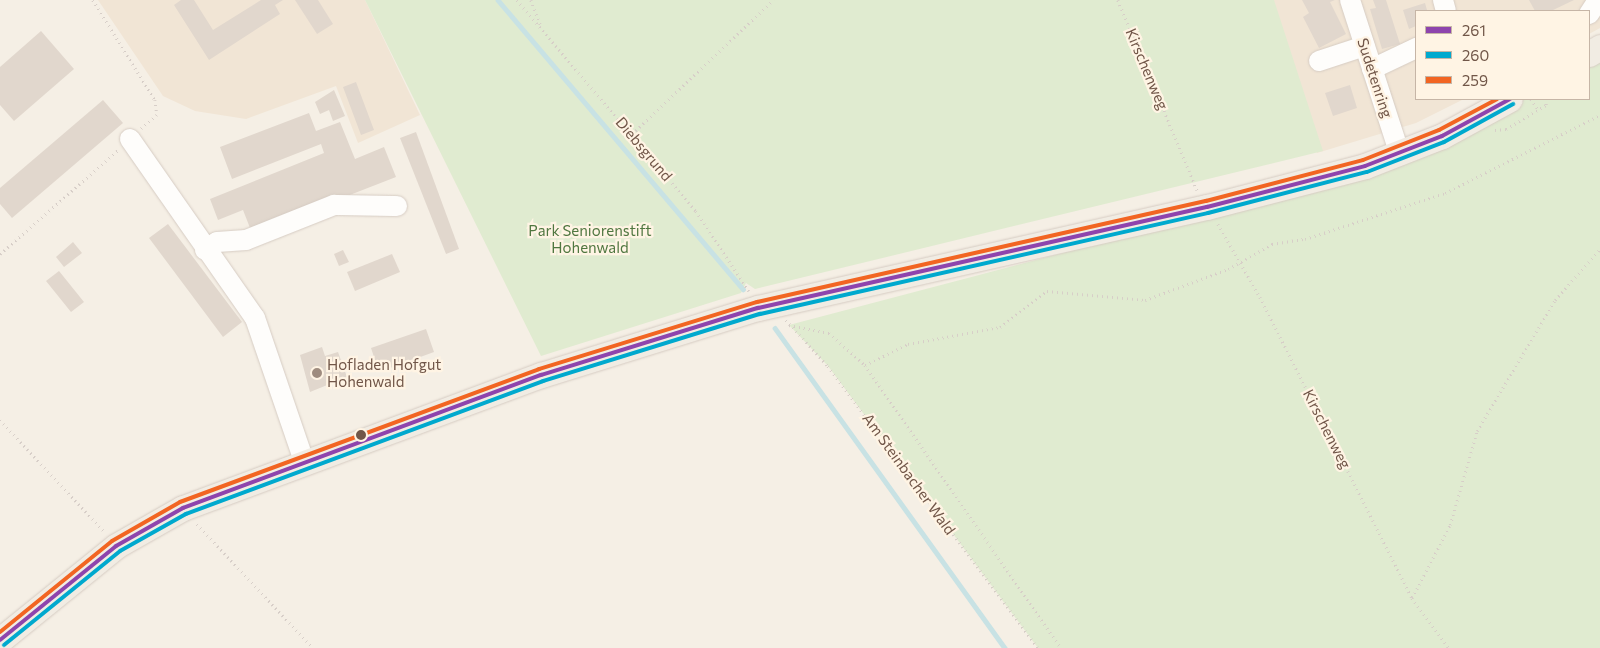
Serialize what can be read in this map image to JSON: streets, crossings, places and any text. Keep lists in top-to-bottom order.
{
  "streets": {
    "street": ["Sudetenring"],
    "path": ["Kirschenweg", "Diebsgrund", "Am Steinbacher Wald"]
  },
  "crossings": [
    ["Diebsgrund", "Am Steinbacher Wald"]
  ],
  "parks": ["Park Seniorenstift Hohenwald"],
  "places": ["Hofladen Hofgut Hohenwald"],
  "lines": ["transit line 261", "transit line 259", "transit line 260"],
  "legend": ["261", "260", "259"]
}
